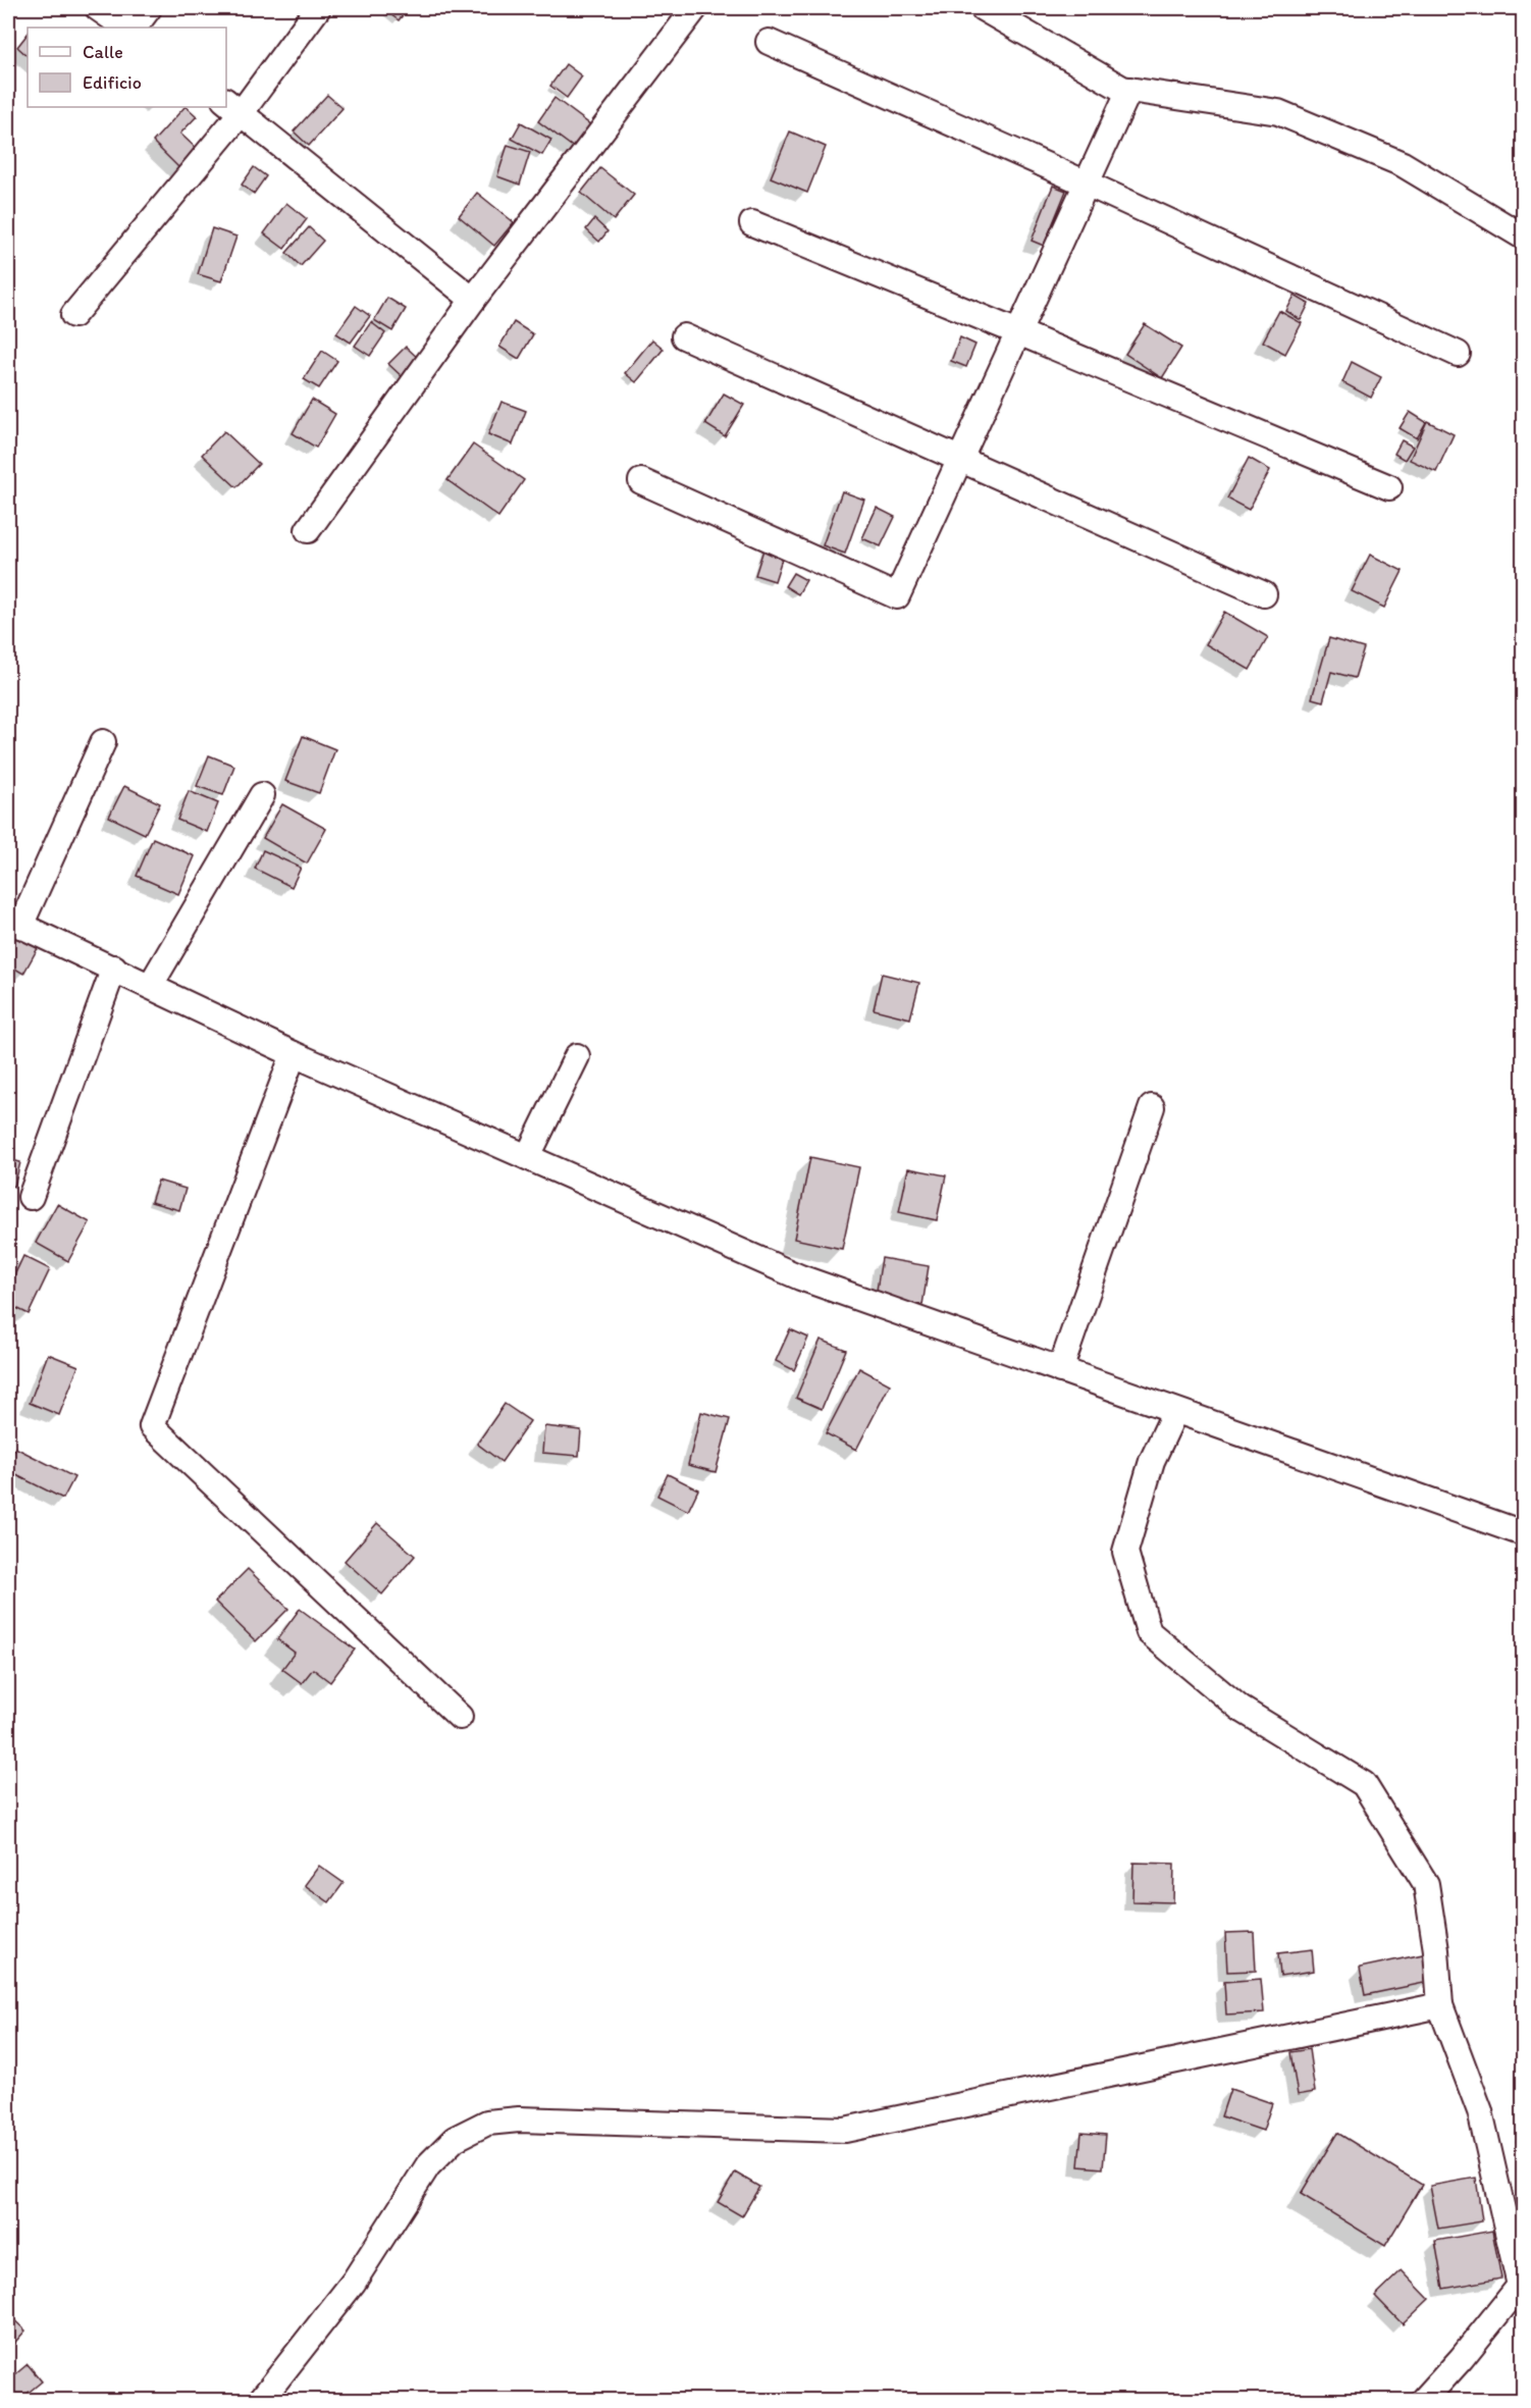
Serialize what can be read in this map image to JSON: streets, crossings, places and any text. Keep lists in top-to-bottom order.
{
  "legend": ["Calle", "Edificio"]
}
